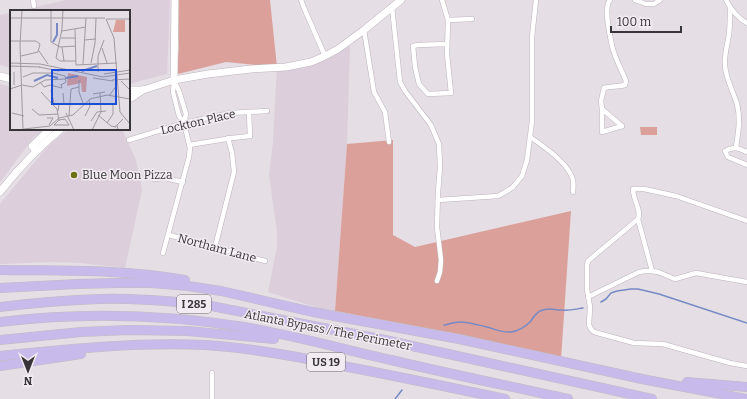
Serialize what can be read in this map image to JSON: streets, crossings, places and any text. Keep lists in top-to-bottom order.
{
  "streets": {
    "highway": ["I 285", "Atlanta Bypass / The Perimeter", "US 19"],
    "street": ["Lockton Place", "Northam Lane"]
  },
  "places": ["Blue Moon Pizza"],
  "scale_bar": "100 m",
  "north": "bottom"
}
